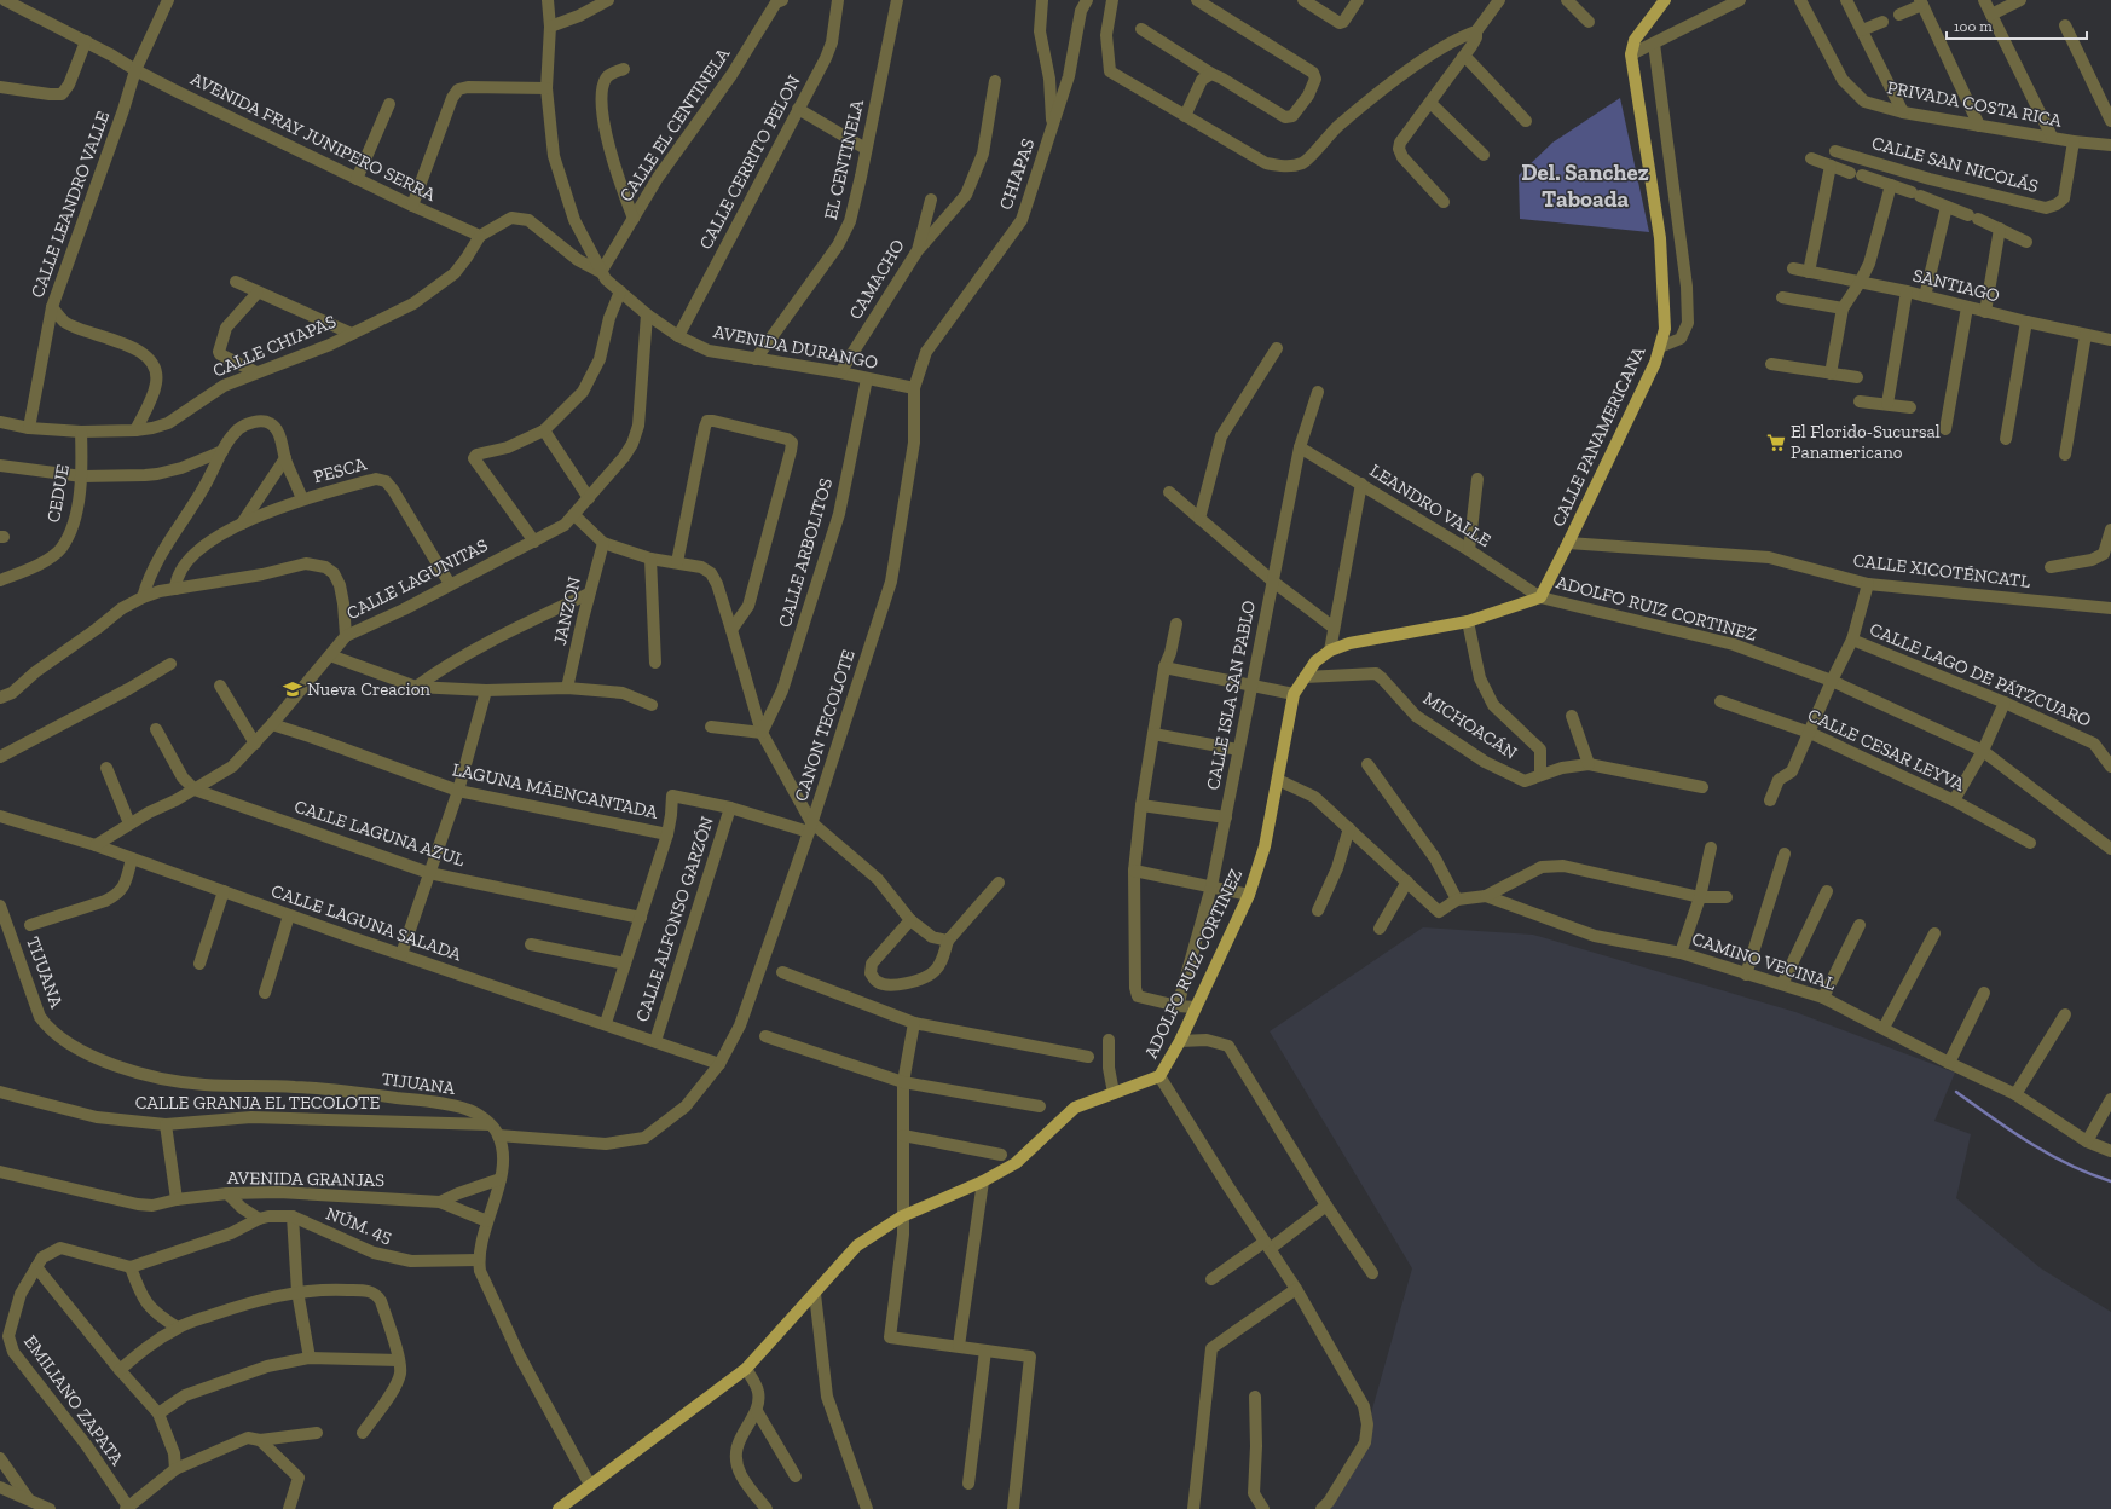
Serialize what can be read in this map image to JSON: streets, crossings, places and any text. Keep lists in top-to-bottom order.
{
  "streets": {
    "main road": ["CALLE PANAMERICANA", "ADOLFO RUIZ CORTINEZ"],
    "street": [
      "PRIVADA COSTA RICA",
      "CALLE EL CENTINELA",
      "AVENIDA FRAY JUNIPERO SERRA",
      "EL CENTINELA",
      "CALLE CERRITO PELON",
      "CALLE SAN NICOLÁS",
      "CHIAPAS",
      "CALLE LEANDRO VALLE",
      "CAMACHO",
      "SANTIAGO",
      "CALLE CHIAPAS",
      "AVENIDA DURANGO",
      "PESCA",
      "CEDUE",
      "LEANDRO VALLE",
      "CALLE ARBOLITOS",
      "CALLE XICOTÉNCATL",
      "CALLE LAGUNITAS",
      "JANZON",
      "CALLE LAGO DE PÁTZCUARO",
      "CALLE ISLA SAN PABLO",
      "CANON TECOLOTE",
      "MICHOACÁN",
      "CALLE CESAR LEYVA",
      "LAGUNA MÁENCANTADA",
      "CALLE LAGUNA AZUL",
      "CALLE ALFONSO GARZÓN",
      "CALLE LAGUNA SALADA",
      "CAMINO VECINAL",
      "TIJUANA",
      "CALLE GRANJA EL TECOLOTE",
      "AVENIDA GRANJAS",
      "NÚM. 45",
      "EMILIANO ZAPATA"
    ]
  },
  "crossings": [
    ["PRIVADA COSTA RICA", "CALLE SAN NICOLÁS"],
    ["CALLE EL CENTINELA", "AVENIDA DURANGO"],
    ["AVENIDA FRAY JUNIPERO SERRA", "CALLE LEANDRO VALLE"],
    ["AVENIDA FRAY JUNIPERO SERRA", "CALLE CHIAPAS"],
    ["EL CENTINELA", "AVENIDA DURANGO"],
    ["CALLE CERRITO PELON", "AVENIDA DURANGO"],
    ["CHIAPAS", "AVENIDA DURANGO"],
    ["CHIAPAS", "CANON TECOLOTE"],
    ["CALLE LEANDRO VALLE", "CALLE CHIAPAS"],
    ["CAMACHO", "AVENIDA DURANGO"],
    ["CALLE CHIAPAS", "CEDUE"],
    ["AVENIDA DURANGO", "CALLE ARBOLITOS"],
    ["AVENIDA DURANGO", "CALLE LAGUNITAS"],
    ["AVENIDA DURANGO", "CANON TECOLOTE"],
    ["CALLE PANAMERICANA", "LEANDRO VALLE"],
    ["CALLE PANAMERICANA", "CALLE XICOTÉNCATL"],
    ["CALLE PANAMERICANA", "ADOLFO RUIZ CORTINEZ"],
    ["PESCA", "CALLE LAGUNITAS"],
    ["LEANDRO VALLE", "ADOLFO RUIZ CORTINEZ"],
    ["LEANDRO VALLE", "CALLE ISLA SAN PABLO"],
    ["CALLE LAGUNITAS", "LAGUNA MÁENCANTADA"],
    ["CALLE LAGUNITAS", "CALLE LAGUNA AZUL"],
    ["CALLE LAGUNITAS", "CALLE LAGUNA SALADA"],
    ["ADOLFO RUIZ CORTINEZ", "MICHOACÁN"],
    ["ADOLFO RUIZ CORTINEZ", "TIJUANA"],
    ["CANON TECOLOTE", "CALLE LAGUNA SALADA"],
    ["CALLE ALFONSO GARZÓN", "CALLE LAGUNA SALADA"],
    ["TIJUANA", "CALLE GRANJA EL TECOLOTE"],
    ["TIJUANA", "AVENIDA GRANJAS"],
    ["TIJUANA", "NÚM. 45"]
  ],
  "districts": ["Del. Sanchez Taboada"],
  "places": {
    "supermarket": ["El Florido-Sucursal Panamericano"],
    "school or university": ["Nueva Creacion"]
  },
  "scale_bar": "100 m"
}
